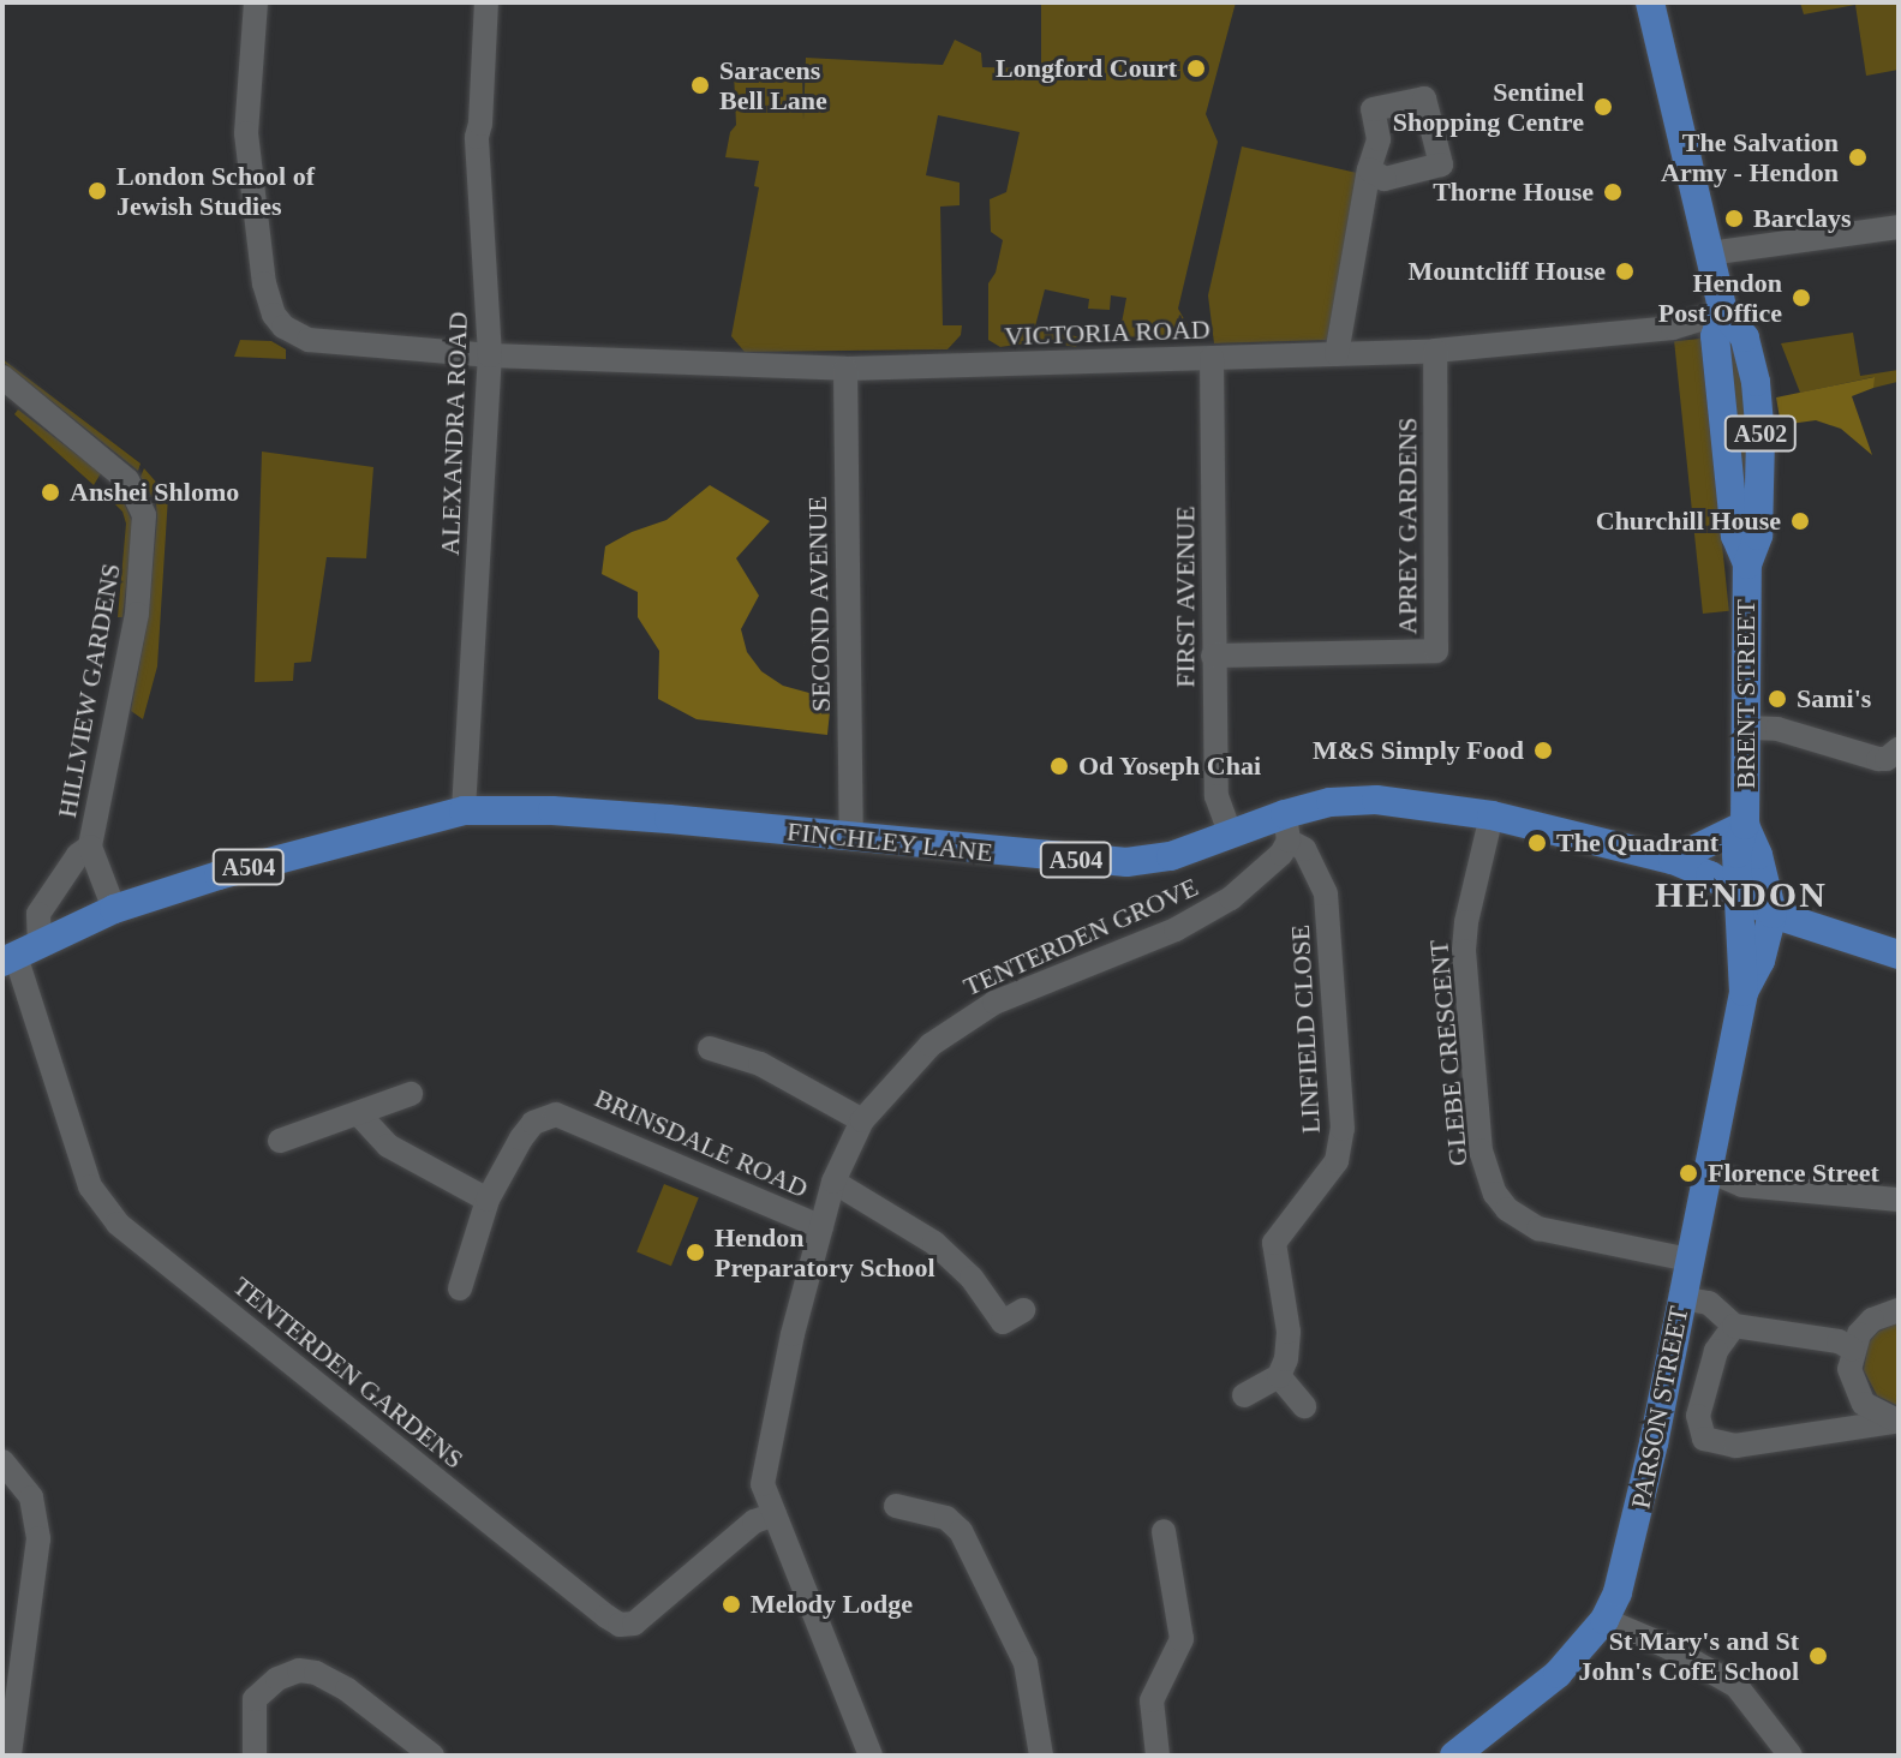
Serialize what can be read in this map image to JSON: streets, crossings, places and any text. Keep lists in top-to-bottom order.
{
  "streets": {
    "main road": [
      "A502",
      "BRENT STREET",
      "FINCHLEY LANE",
      "A504",
      "PARSON STREET"
    ],
    "street": [
      "VICTORIA ROAD",
      "ALEXANDRA ROAD",
      "APREY GARDENS",
      "FIRST AVENUE",
      "SECOND AVENUE",
      "HILLVIEW GARDENS",
      "TENTERDEN GROVE",
      "LINFIELD CLOSE",
      "GLEBE CRESCENT",
      "BRINSDALE ROAD",
      "TENTERDEN GARDENS"
    ]
  },
  "crossings": [
    ["VICTORIA ROAD", "ALEXANDRA ROAD"],
    ["VICTORIA ROAD", "APREY GARDENS"],
    ["VICTORIA ROAD", "FIRST AVENUE"],
    ["VICTORIA ROAD", "SECOND AVENUE"],
    ["VICTORIA ROAD", "BRENT STREET"],
    ["ALEXANDRA ROAD", "FINCHLEY LANE"],
    ["APREY GARDENS", "FIRST AVENUE"],
    ["FIRST AVENUE", "FINCHLEY LANE"],
    ["SECOND AVENUE", "FINCHLEY LANE"],
    ["HILLVIEW GARDENS", "FINCHLEY LANE"],
    ["HILLVIEW GARDENS", "TENTERDEN GARDENS"],
    ["BRENT STREET", "FINCHLEY LANE"],
    ["BRENT STREET", "A504"],
    ["BRENT STREET", "PARSON STREET"],
    ["FINCHLEY LANE", "A504"],
    ["FINCHLEY LANE", "TENTERDEN GROVE"],
    ["FINCHLEY LANE", "LINFIELD CLOSE"],
    ["FINCHLEY LANE", "GLEBE CRESCENT"],
    ["FINCHLEY LANE", "TENTERDEN GARDENS"],
    ["FINCHLEY LANE", "PARSON STREET"],
    ["A504", "PARSON STREET"],
    ["TENTERDEN GROVE", "LINFIELD CLOSE"],
    ["TENTERDEN GROVE", "BRINSDALE ROAD"],
    ["TENTERDEN GROVE", "TENTERDEN GARDENS"],
    ["GLEBE CRESCENT", "PARSON STREET"]
  ],
  "districts": ["HENDON"],
  "places": [
    "Longford Court",
    "Saracens Bell Lane",
    "Sentinel Shopping Centre",
    "The Salvation Army - Hendon",
    "London School of Jewish Studies",
    "Thorne House",
    "Barclays",
    "Mountcliff House",
    "Hendon Post Office",
    "Anshei Shlomo",
    "Churchill House",
    "Sami's",
    "M&S Simply Food",
    "Od Yoseph Chai",
    "The Quadrant",
    "Florence Street",
    "Hendon Preparatory School",
    "Melody Lodge",
    "St Mary's and St John's CofE School"
  ]
}
